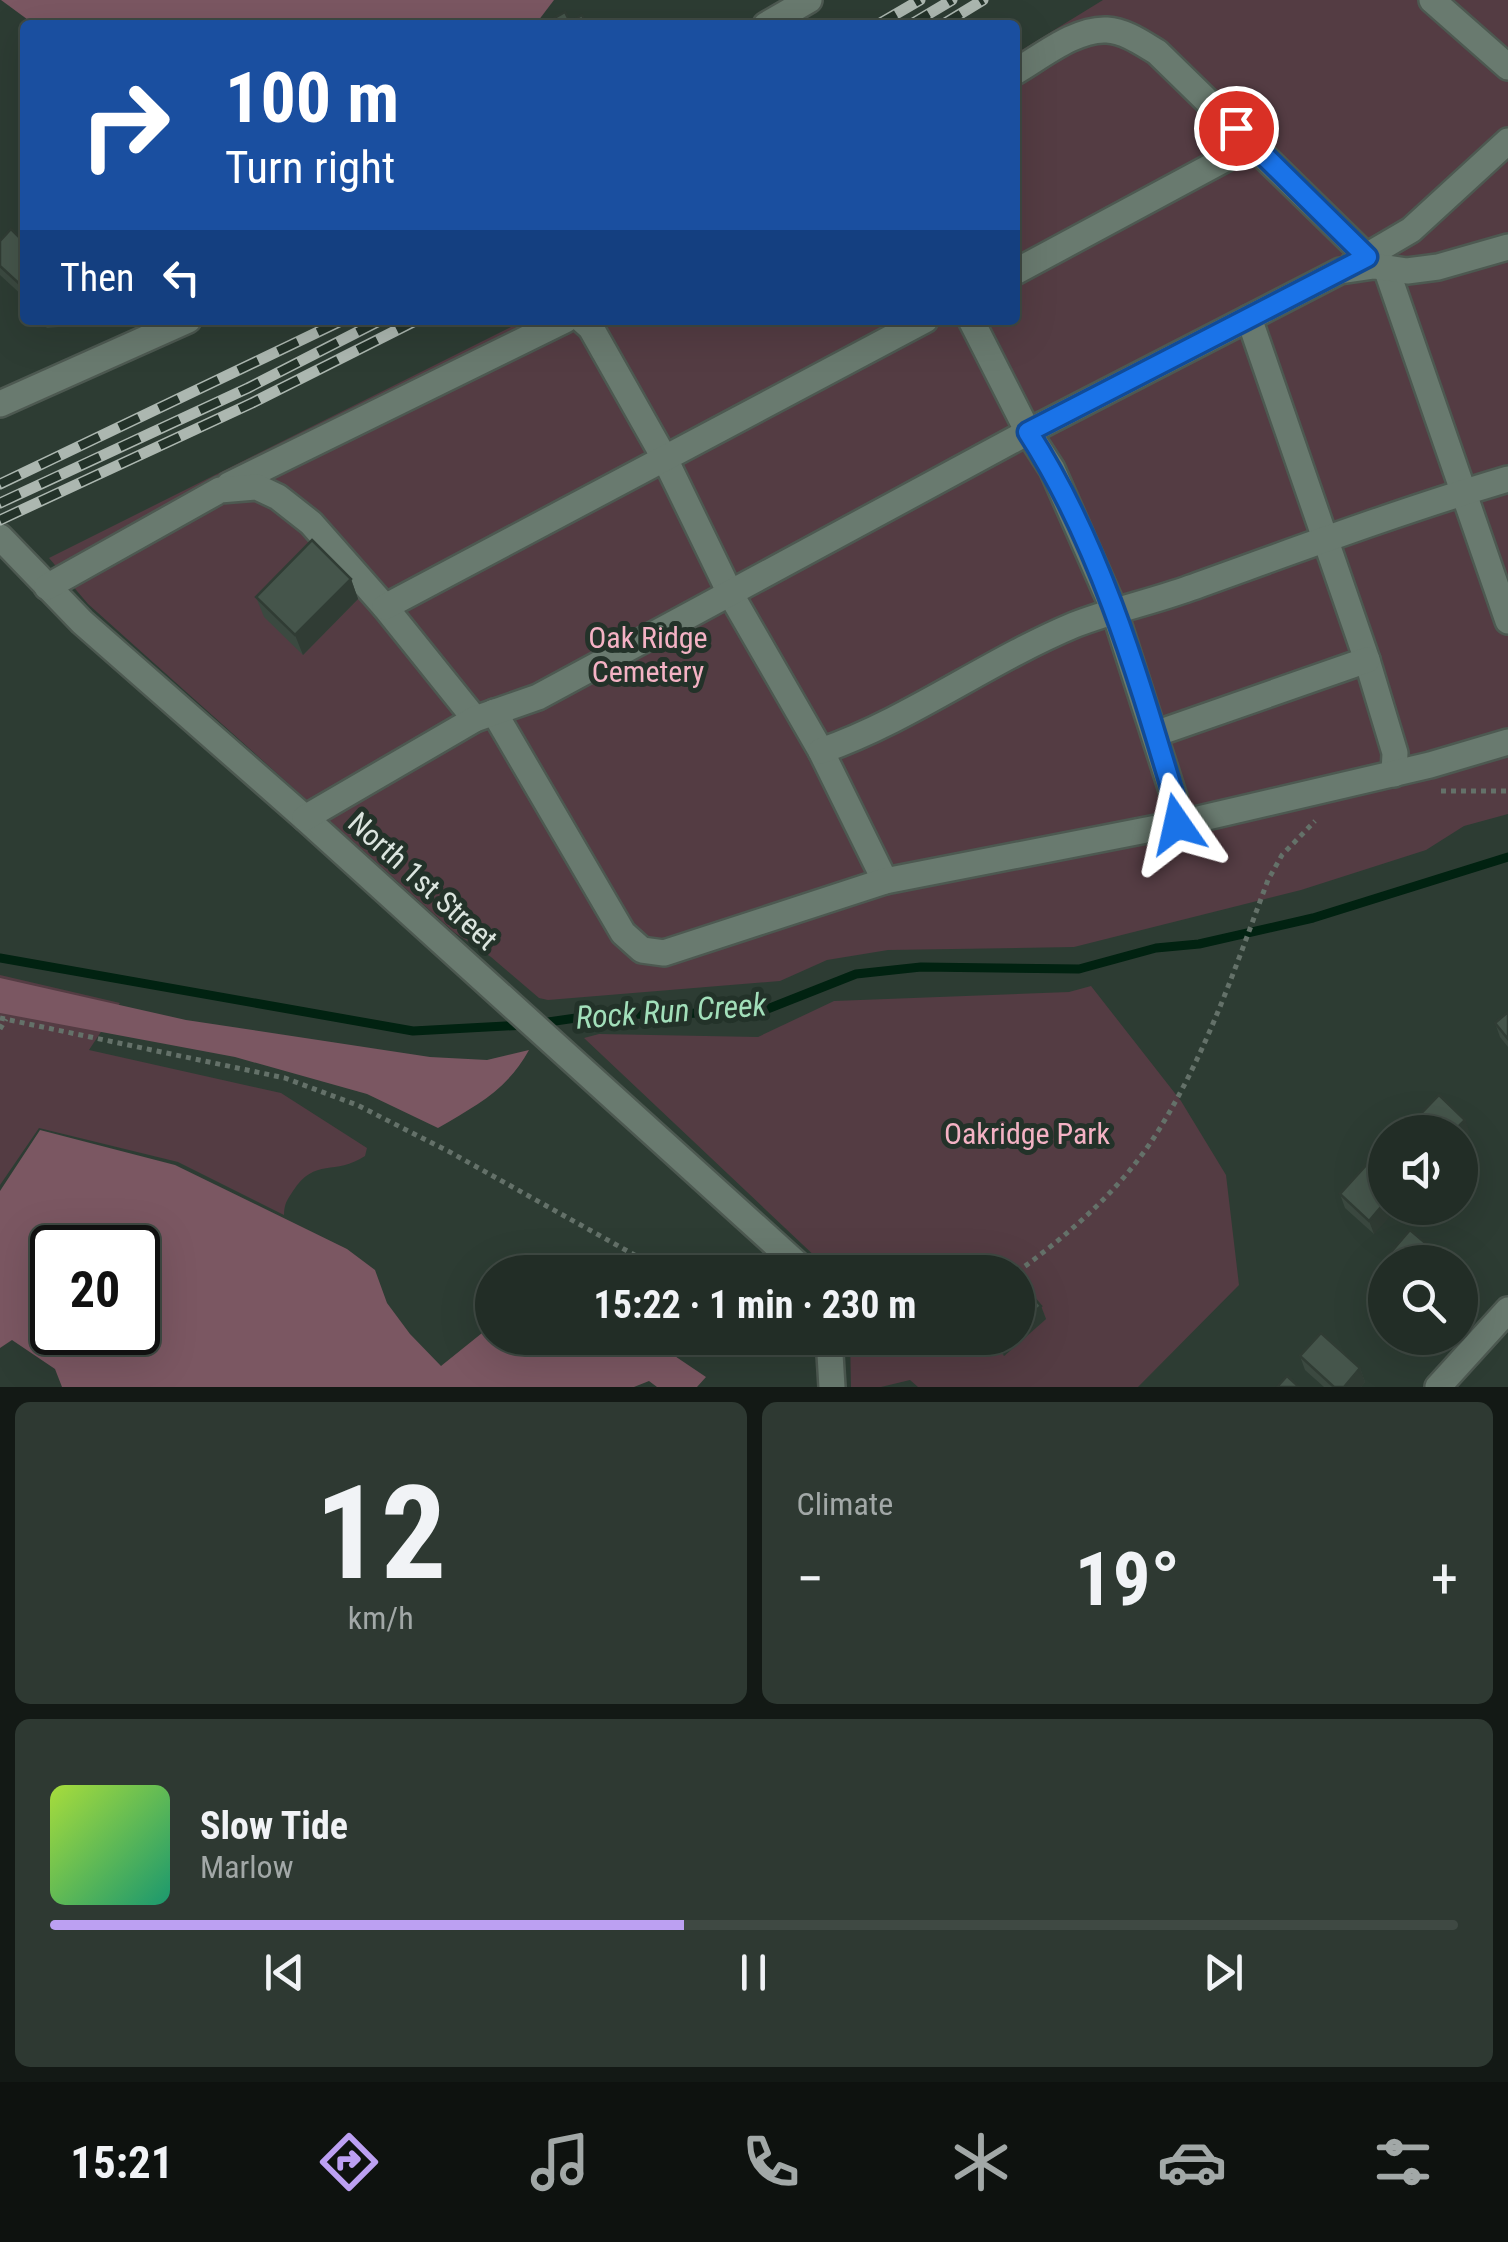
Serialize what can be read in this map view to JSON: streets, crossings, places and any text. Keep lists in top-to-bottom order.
{
  "streets": {
    "street": ["North 1st Street"]
  },
  "water": ["Rock Run Creek"],
  "parks": ["Oak Ridge Cemetery", "Oakridge Park"],
  "page": {
    "turn": ["100 m", "Turn right"],
    "then": "Then",
    "limit": "20",
    "trip": "15:22 · 1 min · 230 m",
    "tile": [
      ["12", "km/h"],
      "Climate"
    ],
    "heat": ["−", "19°", "+"],
    "song": ["Slow Tide", "Marlow"],
    "tabs": "15:21"
  }
}
